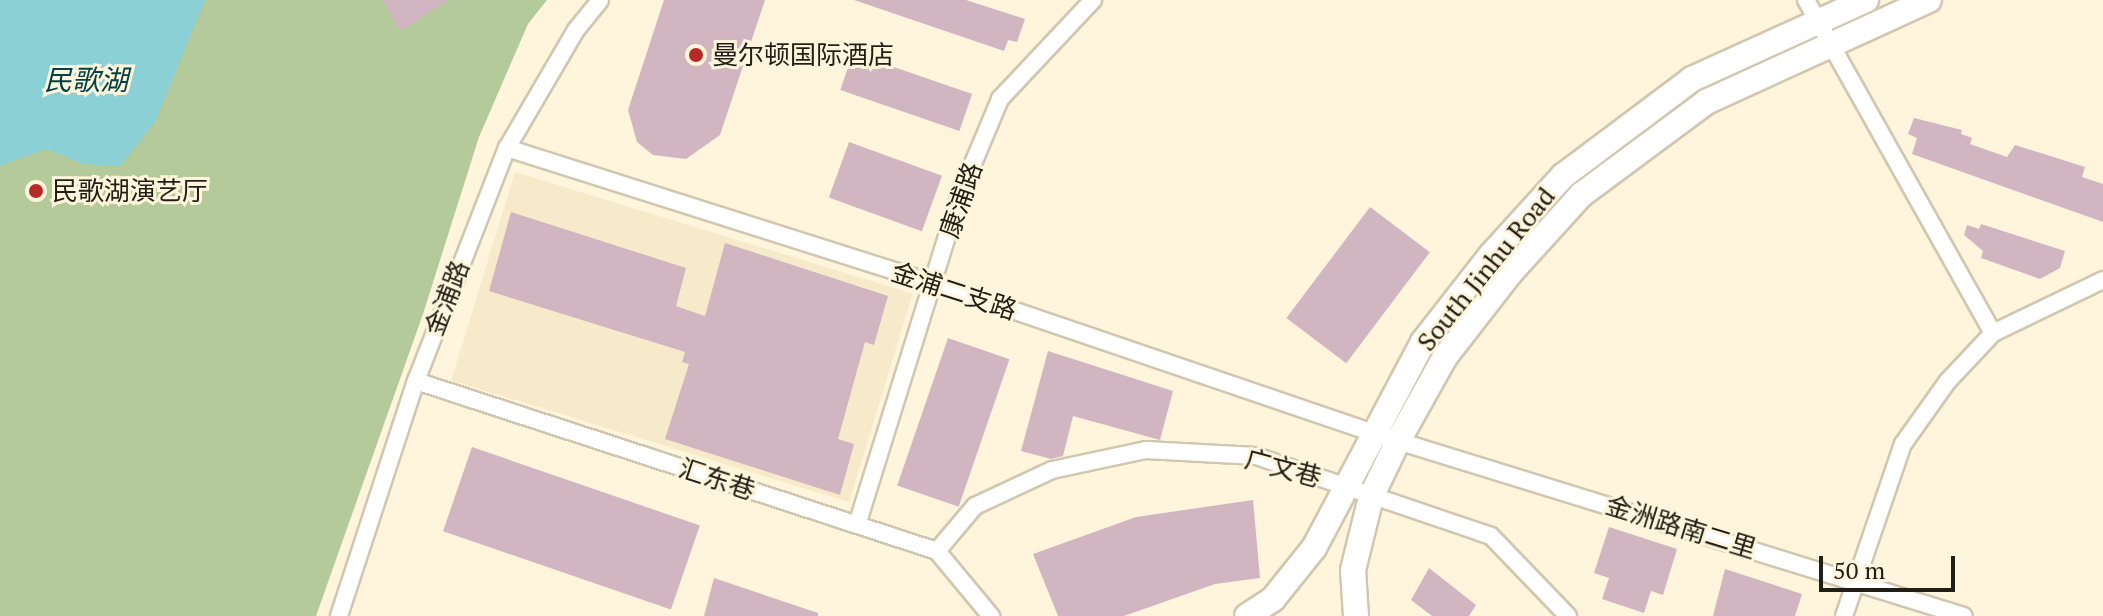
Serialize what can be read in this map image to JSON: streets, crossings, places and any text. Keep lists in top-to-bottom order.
{
  "streets": {
    "main road": ["South Jinhu Road"],
    "street": [
      "康浦路",
      "金浦二支路",
      "金浦路",
      "广文巷",
      "汇东巷",
      "金洲路南二里"
    ]
  },
  "crossings": [
    ["康浦路", "金浦二支路"],
    ["康浦路", "汇东巷"],
    ["South Jinhu Road", "金浦二支路"],
    ["South Jinhu Road", "广文巷"],
    ["South Jinhu Road", "金洲路南二里"],
    ["金浦二支路", "金浦路"],
    ["金浦二支路", "金洲路南二里"],
    ["金浦路", "汇东巷"],
    ["广文巷", "汇东巷"]
  ],
  "water": ["民歌湖"],
  "places": ["曼尔顿国际酒店", "民歌湖演艺厅"],
  "scale_bar": "50 m"
}
